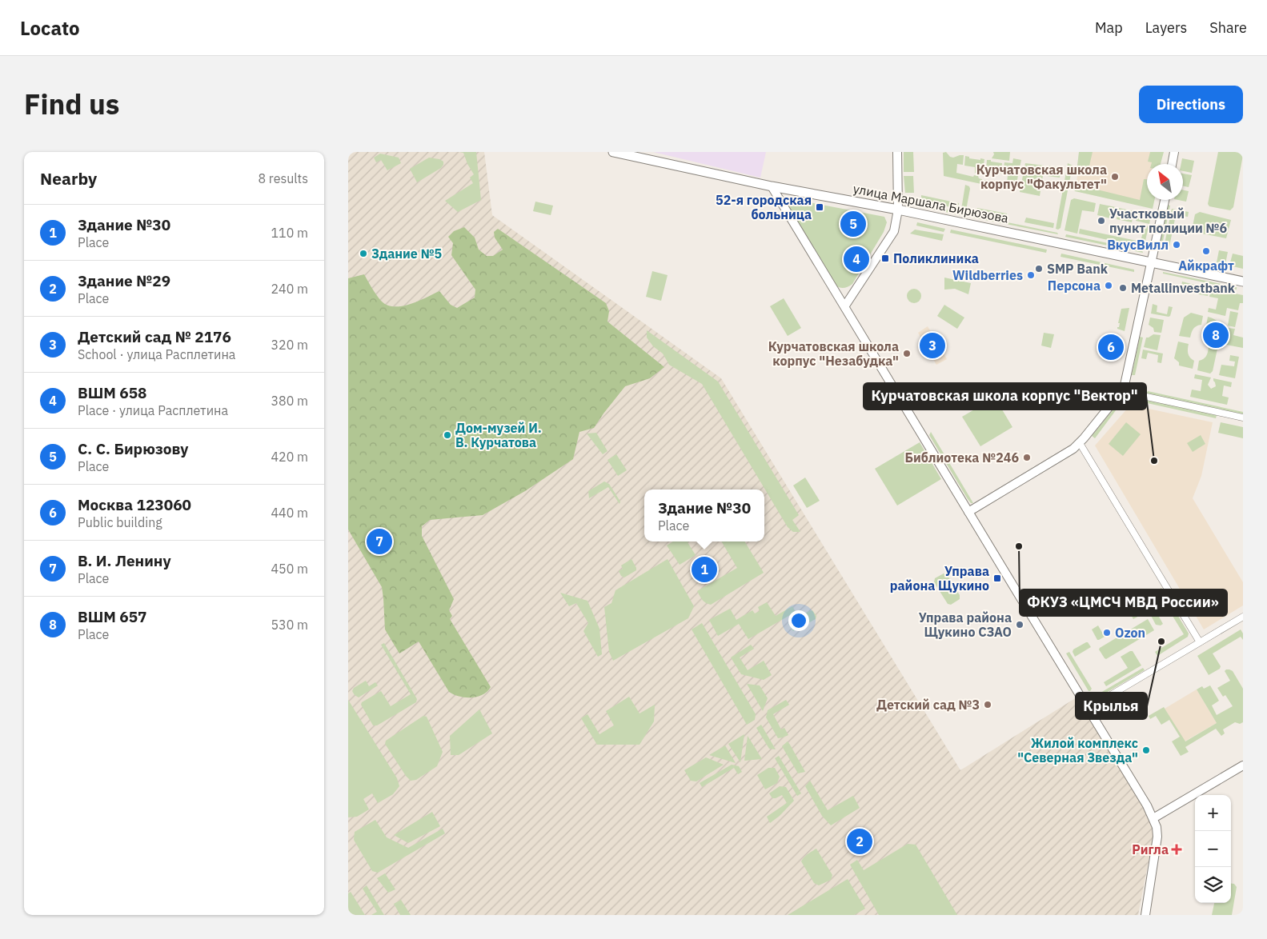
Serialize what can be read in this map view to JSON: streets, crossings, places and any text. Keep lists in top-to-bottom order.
{
  "streets": {
    "main road": ["улица Маршала Бирюзова"]
  },
  "places": {
    "other": [
      "Курчатовская школа корпус \"Факультет\"",
      "Участковый пункт полиции №6",
      "ВкусВилл",
      "Айкрафт",
      "Здание №5",
      "SMP Bank",
      "Wildberries",
      "Персона",
      "Metallinvestbank",
      "Курчатовская школа корпус \"Незабудка\"",
      "Дом-музей И. В. Курчатова",
      "Библиотека №246",
      "Курчатовская школа корпус \"Вектор\"",
      "ФКУЗ «ЦМСЧ МВД России»",
      "Управа района Щукино СЗАО",
      "Ozon",
      "Крылья",
      "Детский сад №3",
      "Жилой комплекс \"Северная Звезда\""
    ],
    "transit": ["52-я городская больница", "Поликлиника", "Управа района Щукино"],
    "health": ["Ригла"]
  },
  "north": "top left",
  "page": {
    "header": "Locato",
    "nav": ["Map", "Layers", "Share"],
    "title": "Find us",
    "buttons": "Directions",
    "heading": ["Nearby", "8 results"],
    "list": [
      {
        "mark": "1",
        "name": "Здание №30",
        "note": "Place",
        "value": "110 m"
      },
      {
        "mark": "2",
        "name": "Здание №29",
        "note": "Place",
        "value": "240 m"
      },
      {
        "mark": "3",
        "name": "Детский сад № 2176",
        "note": "School · улица Расплетина",
        "value": "320 m"
      },
      {
        "mark": "4",
        "name": "ВШM 658",
        "note": "Place · улица Расплетина",
        "value": "380 m"
      },
      {
        "mark": "5",
        "name": "С. С. Бирюзову",
        "note": "Place",
        "value": "420 m"
      },
      {
        "mark": "6",
        "name": "Москва 123060",
        "note": "Public building",
        "value": "440 m"
      },
      {
        "mark": "7",
        "name": "В. И. Ленину",
        "note": "Place",
        "value": "450 m"
      },
      {
        "mark": "8",
        "name": "ВШM 657",
        "note": "Place",
        "value": "530 m"
      }
    ],
    "pins": [
      "5",
      "4",
      "8",
      "3",
      "6",
      "7",
      "1",
      "2"
    ],
    "popup": ["Здание №30", "Place"],
    "map_buttons": ["+", "−"]
  }
}
